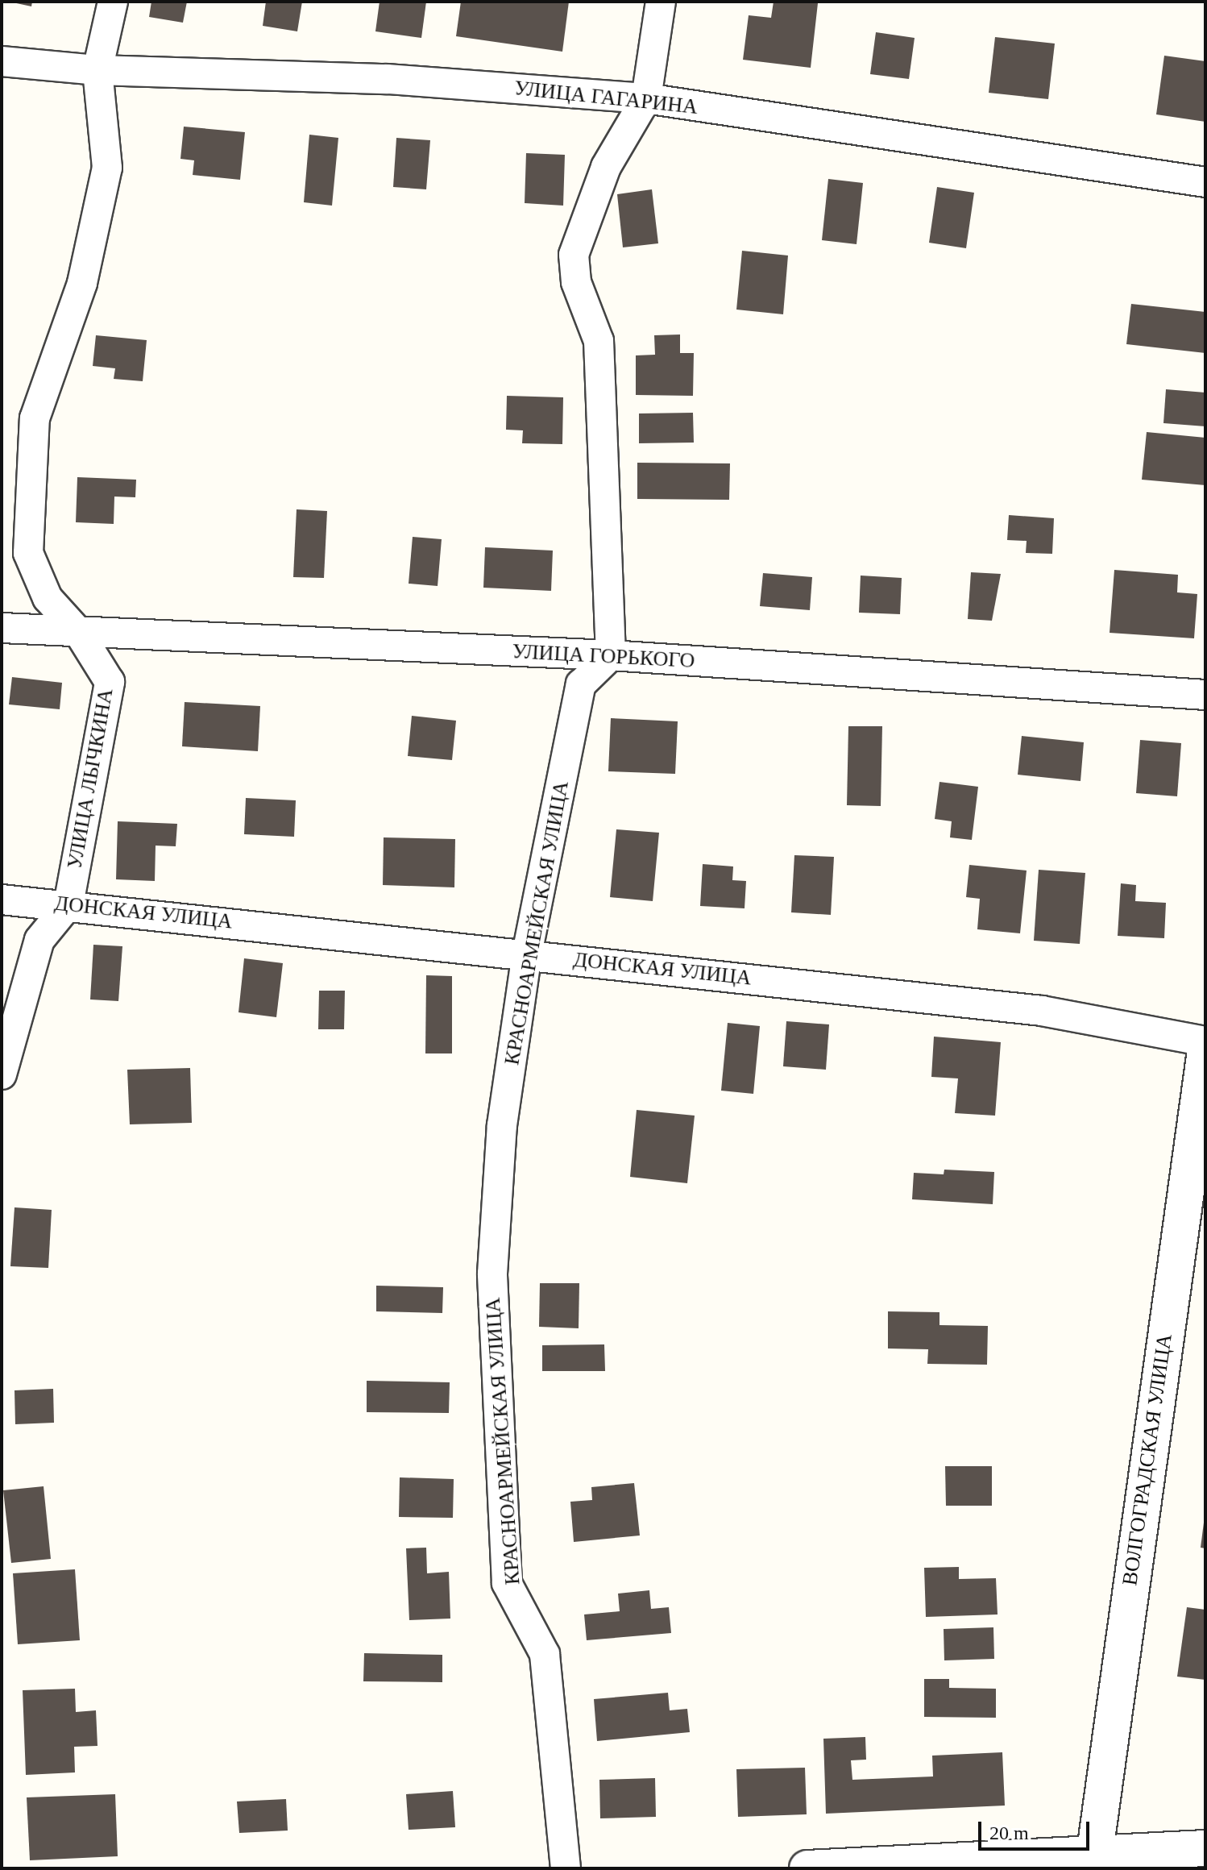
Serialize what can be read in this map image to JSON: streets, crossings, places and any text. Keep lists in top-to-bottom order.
{
  "streets": {
    "street": [
      "УЛИЦА ГАГАРИНА",
      "УЛИЦА ГОРЬКОГО",
      "УЛИЦА ЛЫЧКИНА",
      "ДОНСКАЯ УЛИЦА",
      "КРАСНОАРМЕЙСКАЯ УЛИЦА",
      "ВОЛГОГРАДСКАЯ УЛИЦА"
    ]
  },
  "crossings": [
    ["УЛИЦА ГАГАРИНА", "УЛИЦА ЛЫЧКИНА"],
    ["УЛИЦА ГОРЬКОГО", "УЛИЦА ЛЫЧКИНА"],
    ["УЛИЦА ГОРЬКОГО", "КРАСНОАРМЕЙСКАЯ УЛИЦА"],
    ["УЛИЦА ЛЫЧКИНА", "ДОНСКАЯ УЛИЦА"],
    ["ДОНСКАЯ УЛИЦА", "КРАСНОАРМЕЙСКАЯ УЛИЦА"]
  ],
  "scale_bar": "20 m"
}
